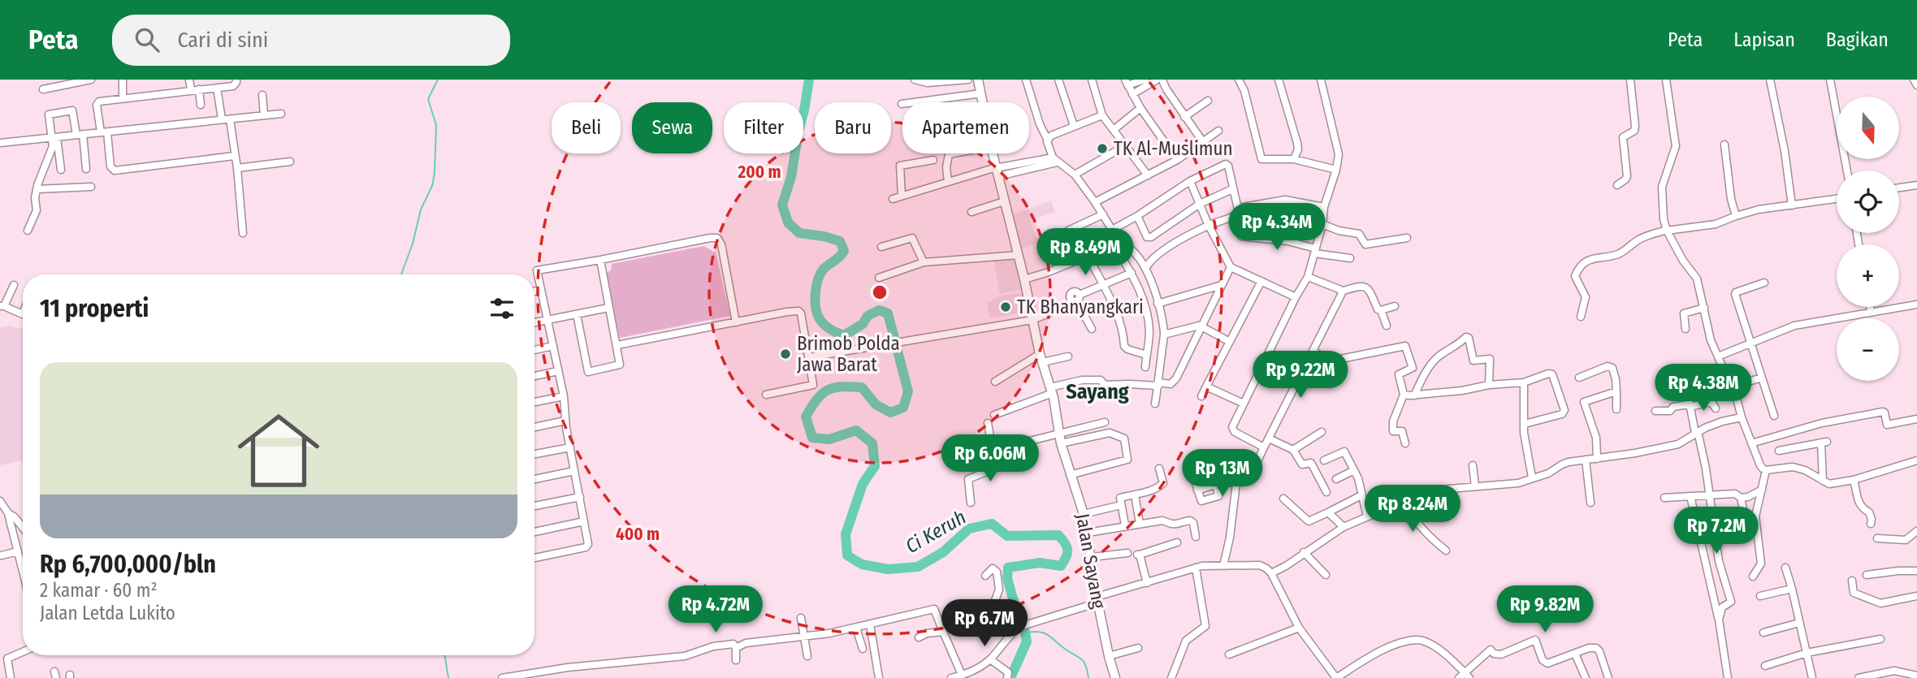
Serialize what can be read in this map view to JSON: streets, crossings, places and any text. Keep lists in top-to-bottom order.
{
  "streets": {
    "main road": ["Jalan Sayang"]
  },
  "districts": ["Sayang"],
  "water": ["Ci Keruh"],
  "places": ["TK Al-Muslimun", "TK Bhanyangkari", "Brimob Polda Jawa Barat"],
  "north": "bottom",
  "page": {
    "header": "Peta",
    "search": "Cari di sini",
    "nav": ["Peta", "Lapisan", "Bagikan"],
    "map_buttons": ["+", "−"],
    "chip": [
      "Beli",
      "Sewa",
      "Filter",
      "Baru",
      "Apartemen"
    ],
    "price": [
      "Rp 4.34M",
      "Rp 8.49M",
      "Rp 9.22M",
      "Rp 4.38M",
      "Rp 6.06M",
      "Rp 13M",
      "Rp 8.24M",
      "Rp 7.2M",
      "Rp 4.72M",
      "Rp 9.82M",
      "Rp 6.7M"
    ],
    "heading": "11 properti",
    "list": [
      {
        "name": "Rp 6,700,000/bln",
        "note": "2 kamar · 60 m² · Jalan Letda Lukito"
      }
    ]
  },
  "rings": ["200 m", "400 m"]
}
